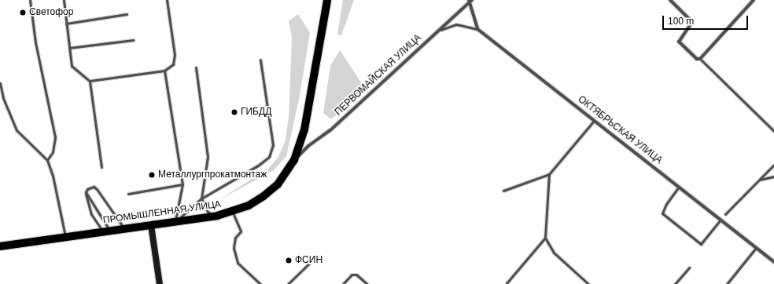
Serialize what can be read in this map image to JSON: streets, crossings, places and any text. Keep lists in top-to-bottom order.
{
  "streets": {
    "main road": ["ПРОМЫШЛЕННАЯ УЛИЦА"],
    "street": ["ПЕРВОМАЙСКАЯ УЛИЦА", "ОКТЯБРЬСКАЯ УЛИЦА"]
  },
  "crossings": [
    ["ПЕРВОМАЙСКАЯ УЛИЦА", "ПРОМЫШЛЕННАЯ УЛИЦА"]
  ],
  "places": [
    "Светофор",
    "ГИБДД",
    "Металлургпрокатмонтаж",
    "ФСИН"
  ],
  "scale_bar": "100 m"
}
